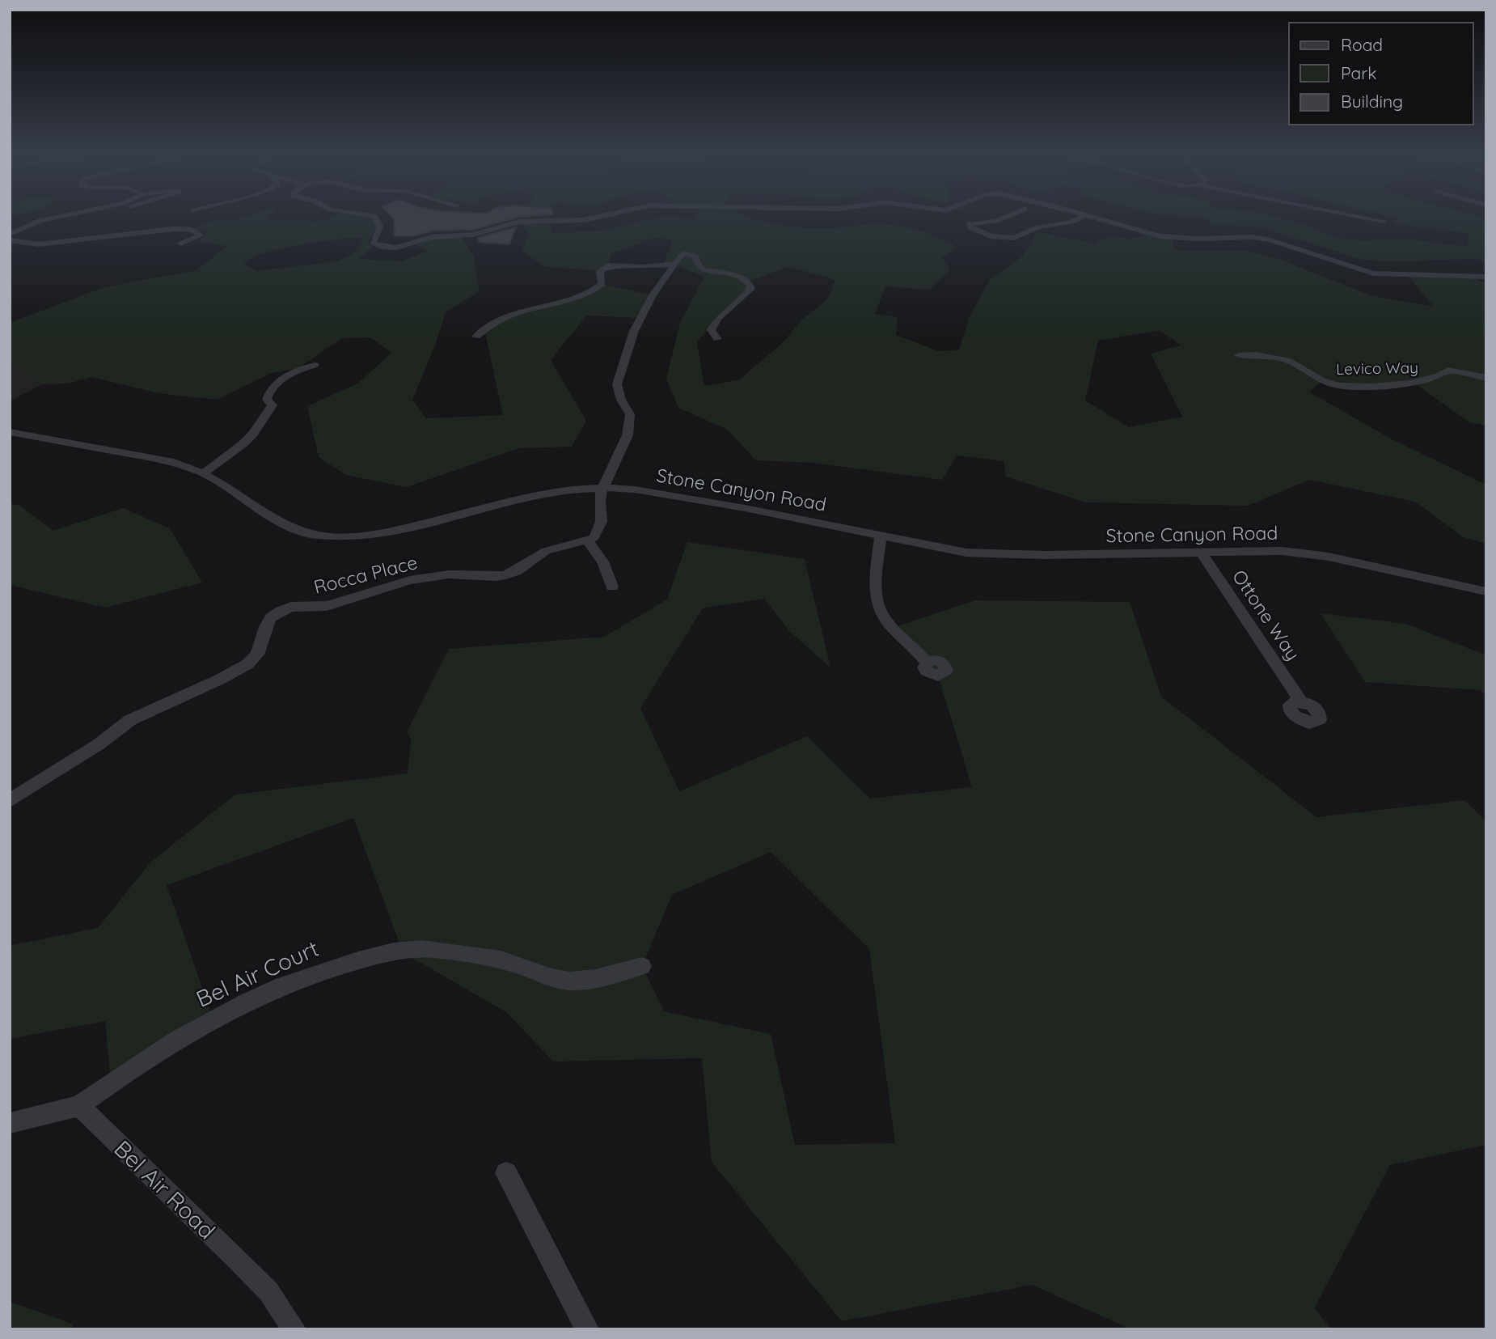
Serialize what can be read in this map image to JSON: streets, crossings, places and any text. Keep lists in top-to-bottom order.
{
  "streets": {
    "street": [
      "Levico Way",
      "Stone Canyon Road",
      "Rocca Place",
      "Ottone Way",
      "Bel Air Court",
      "Bel Air Road"
    ]
  },
  "crossings": [
    ["Stone Canyon Road", "Ottone Way"],
    ["Bel Air Court", "Bel Air Road"]
  ],
  "legend": ["Road", "Park", "Building"]
}
